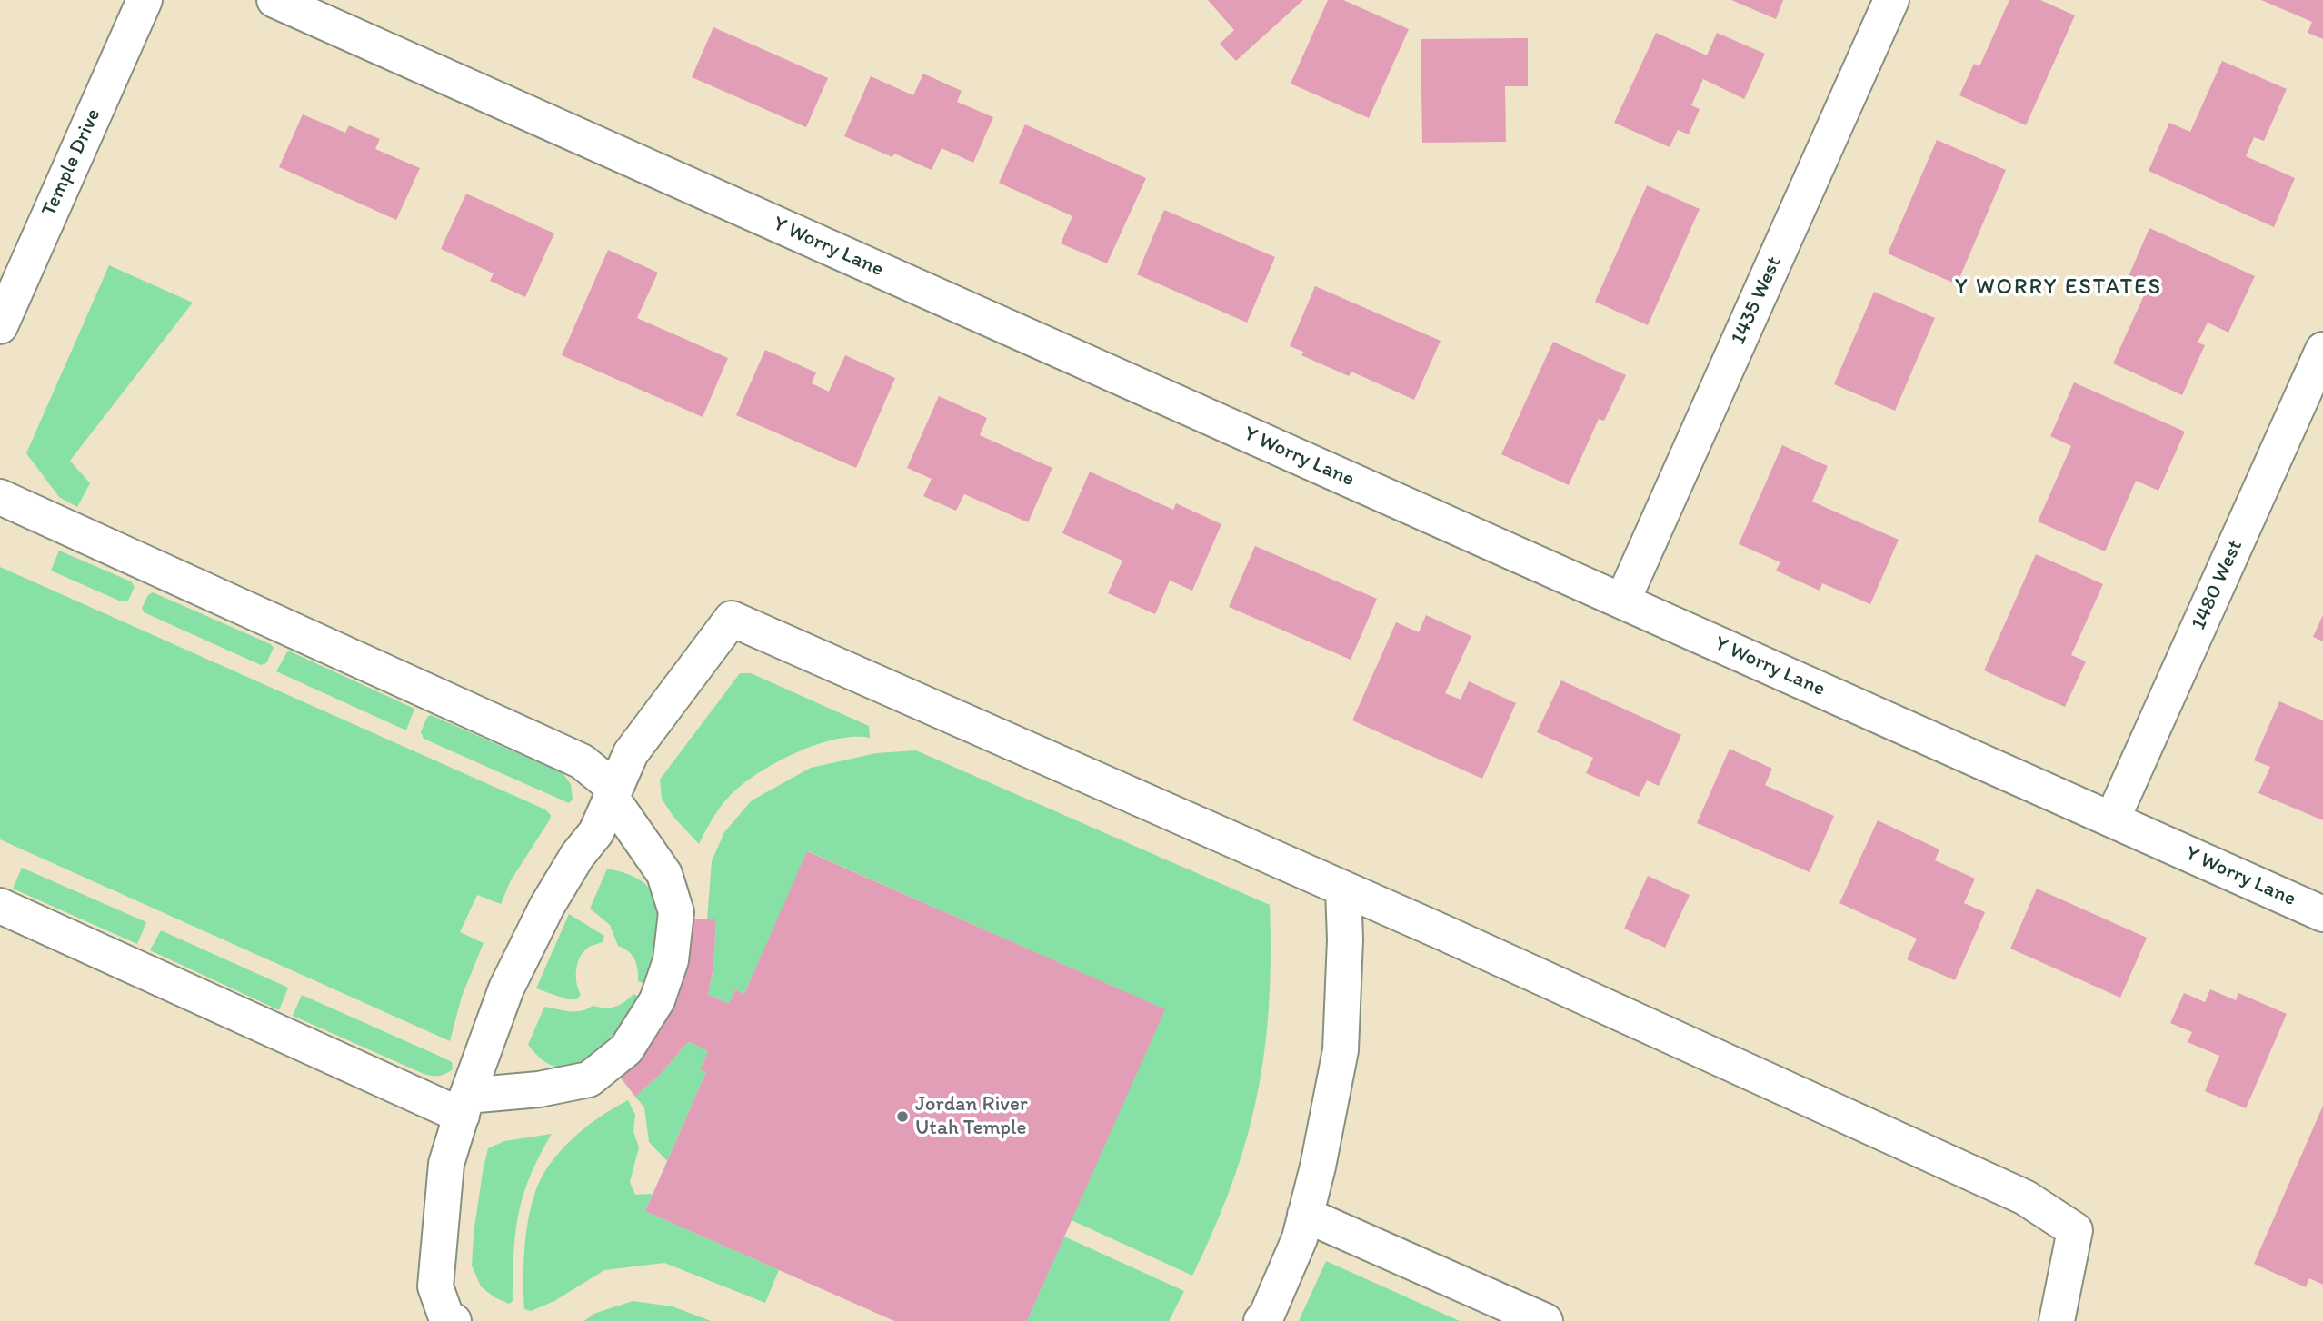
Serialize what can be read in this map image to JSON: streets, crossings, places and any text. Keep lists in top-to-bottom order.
{
  "streets": {
    "street": [
      "Temple Drive",
      "Y Worry Lane",
      "1435 West",
      "1480 West"
    ]
  },
  "crossings": [
    ["Y Worry Lane", "1435 West"],
    ["Y Worry Lane", "1480 West"]
  ],
  "districts": ["Y WORRY ESTATES"],
  "places": ["Jordan River Utah Temple"]
}
